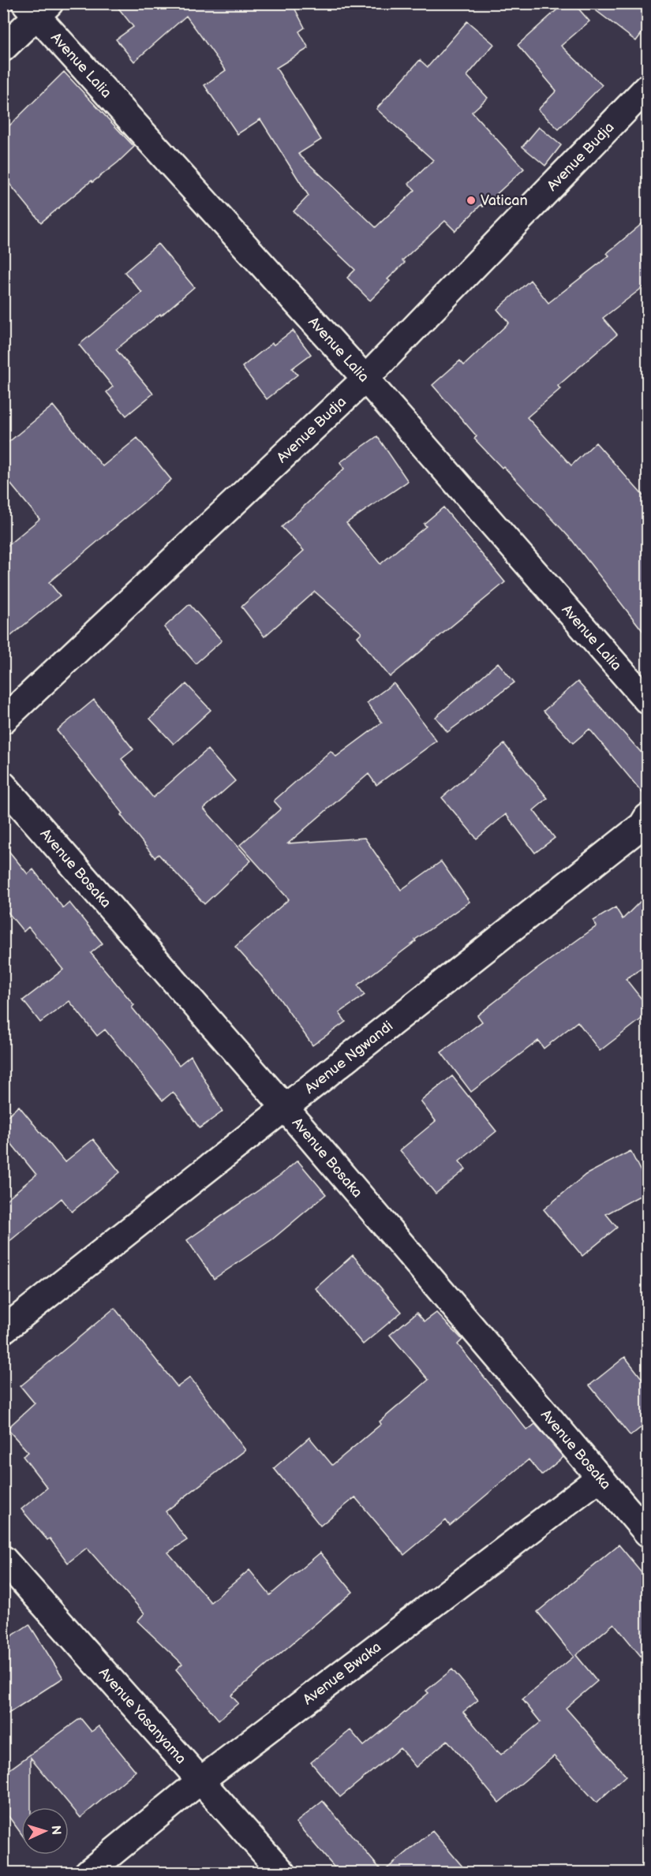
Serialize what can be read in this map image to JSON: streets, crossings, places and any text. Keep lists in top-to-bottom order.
{
  "streets": {
    "street": [
      "Avenue Lalia",
      "Avenue Budja",
      "Avenue Bosaka",
      "Avenue Ngwandi",
      "Avenue Bwaka",
      "Avenue Yasanyama"
    ]
  },
  "crossings": [
    ["Avenue Lalia", "Avenue Budja"],
    ["Avenue Bosaka", "Avenue Ngwandi"],
    ["Avenue Bosaka", "Avenue Bwaka"],
    ["Avenue Bwaka", "Avenue Yasanyama"]
  ],
  "places": ["Vatican"],
  "north": "right"
}
